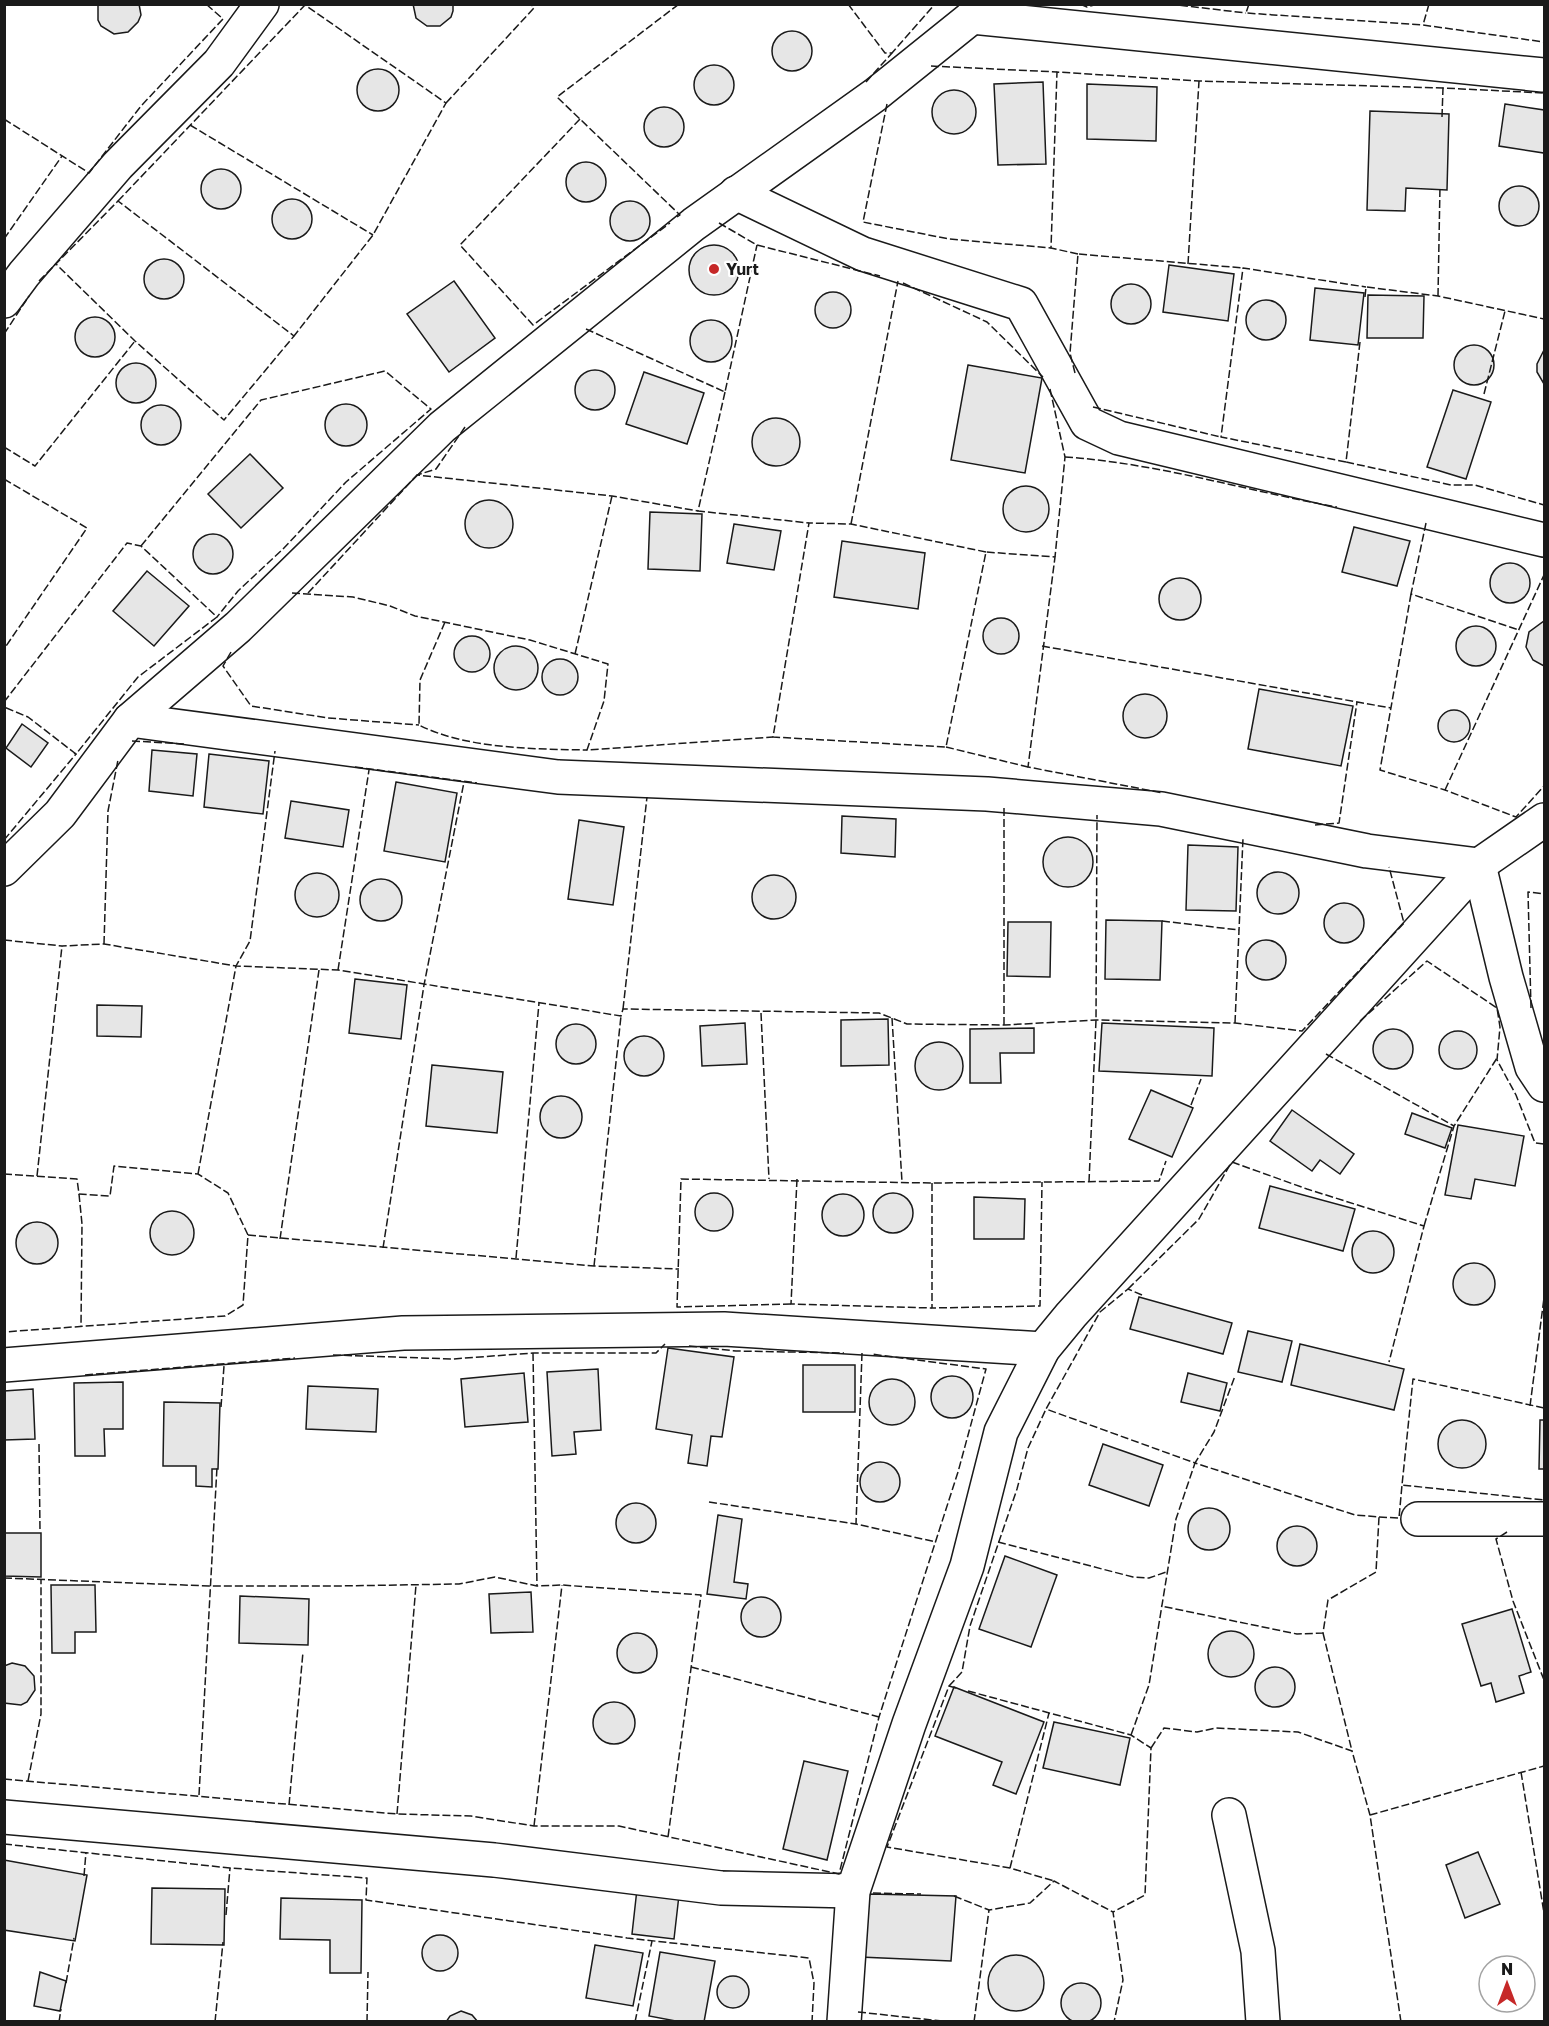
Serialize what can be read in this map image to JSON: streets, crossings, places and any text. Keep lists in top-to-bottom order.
{
  "places": ["Yurt"],
  "north": "top"
}
